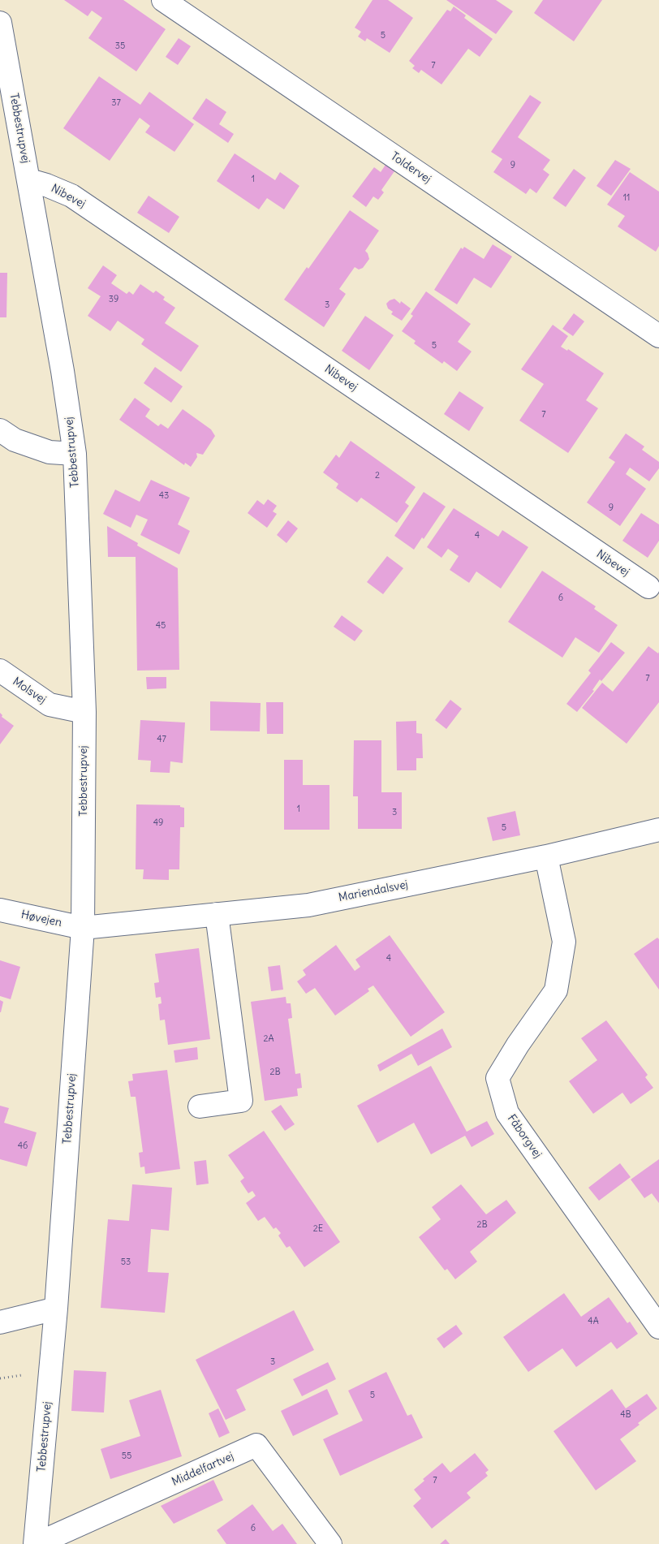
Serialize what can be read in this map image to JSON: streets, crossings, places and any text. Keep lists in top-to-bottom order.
{
  "streets": {
    "street": [
      "Tebbestrupvej",
      "Toldervej",
      "Nibevej",
      "Molsvej",
      "Mariendalsvej",
      "Høvejen",
      "Fåborgvej",
      "Middelfartvej"
    ]
  },
  "crossings": [
    ["Tebbestrupvej", "Nibevej"],
    ["Tebbestrupvej", "Molsvej"],
    ["Tebbestrupvej", "Mariendalsvej"],
    ["Tebbestrupvej", "Høvejen"],
    ["Tebbestrupvej", "Middelfartvej"],
    ["Mariendalsvej", "Høvejen"],
    ["Mariendalsvej", "Fåborgvej"]
  ],
  "house_numbers": [
    "5",
    "35",
    "7",
    "37",
    "9",
    "1",
    "11",
    "39",
    "3",
    "5",
    "7",
    "2",
    "43",
    "9",
    "4",
    "6",
    "45",
    "7",
    "47",
    "1",
    "3",
    "49",
    "5",
    "4",
    "2A",
    "2B",
    "46",
    "2B",
    "2E",
    "53",
    "4A",
    "3",
    "5",
    "4B",
    "55",
    "7",
    "6"
  ]
}
